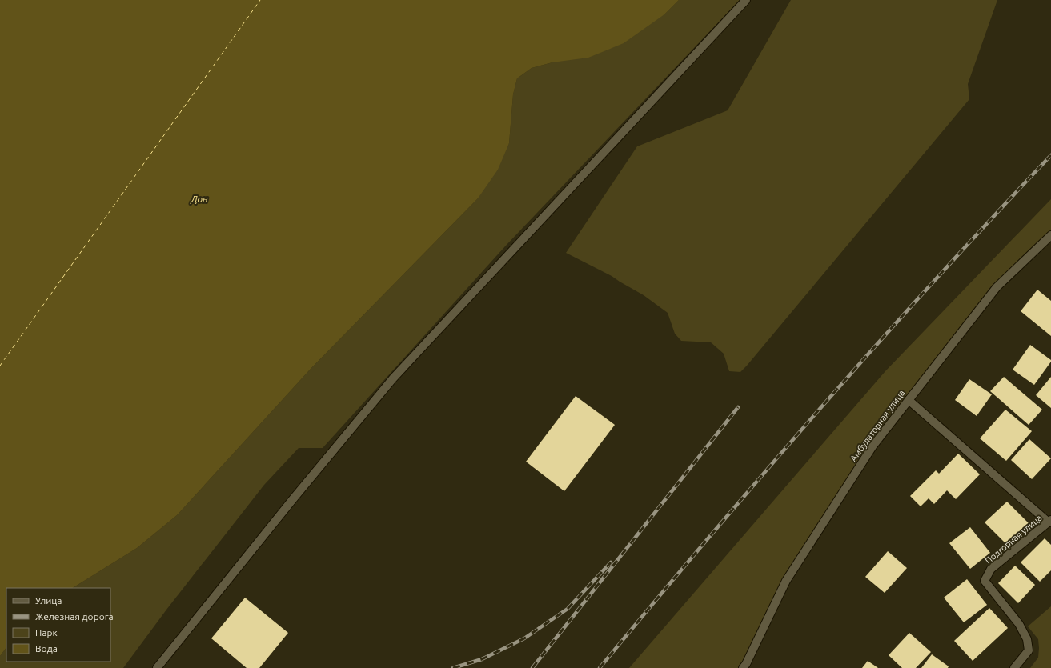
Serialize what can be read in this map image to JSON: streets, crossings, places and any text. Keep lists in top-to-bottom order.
{
  "streets": {
    "street": ["Амбулаторная улица", "Подгорная улица"]
  },
  "water": ["Дон"],
  "legend": [
    "Улица",
    "Железная дорога",
    "Парк",
    "Вода"
  ]
}
